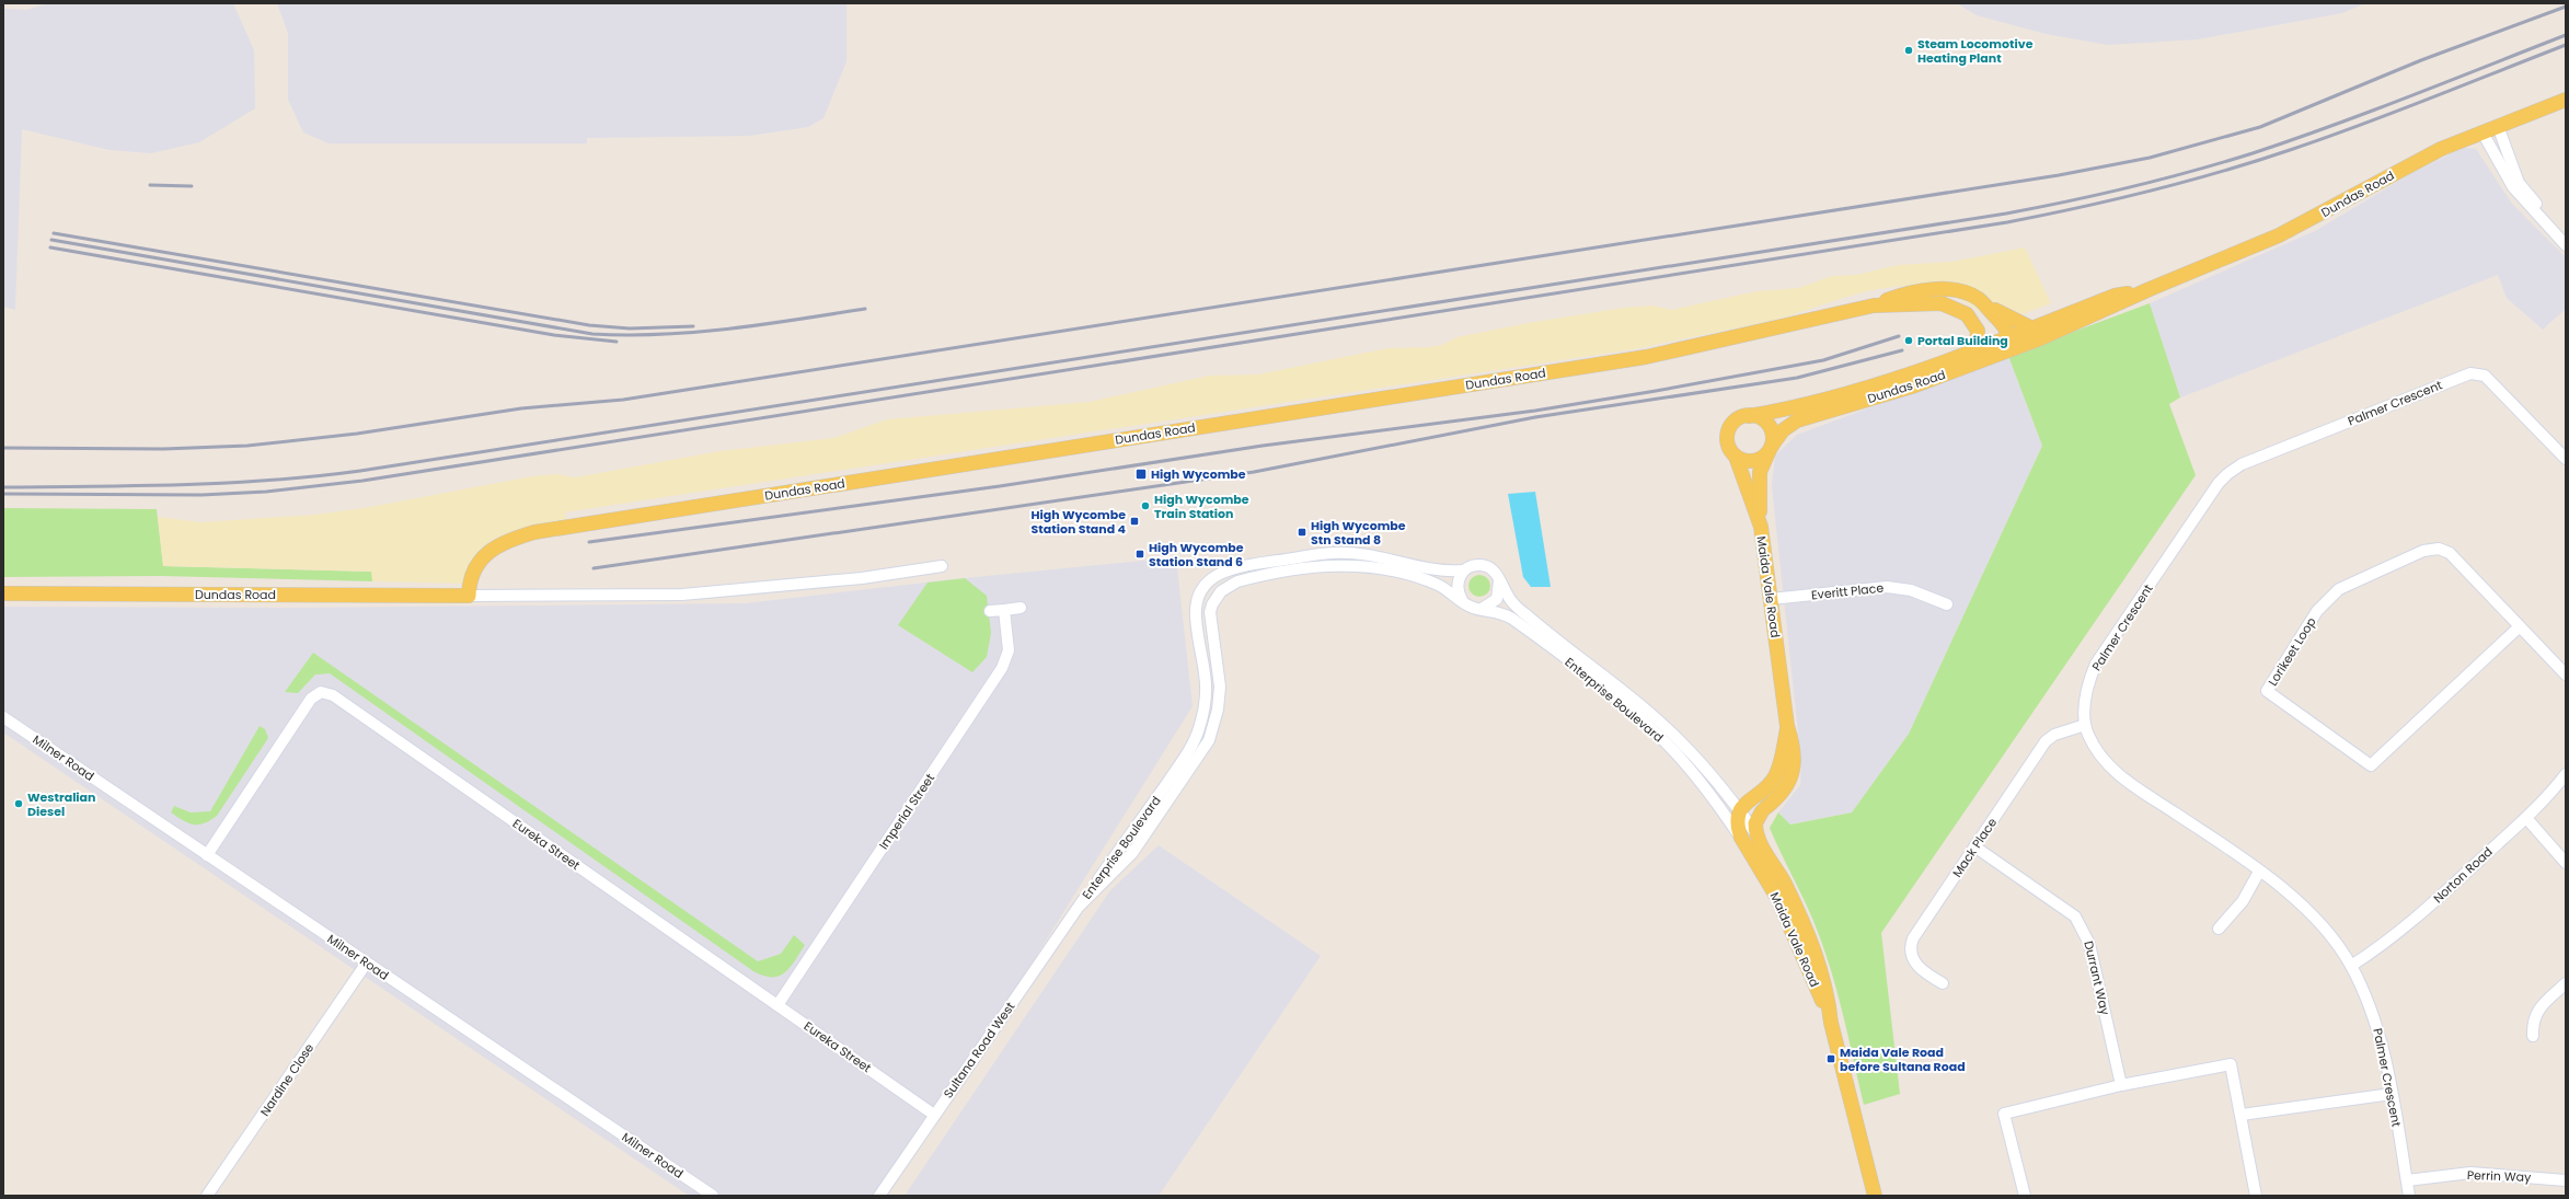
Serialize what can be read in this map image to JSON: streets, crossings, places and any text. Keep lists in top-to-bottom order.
{
  "streets": {
    "main road": ["Dundas Road", "Maida Vale Road"],
    "street": [
      "Palmer Crescent",
      "Everitt Place",
      "Lorikeet Loop",
      "Enterprise Boulevard",
      "Milner Road",
      "Imperial Street",
      "Eureka Street",
      "Mack Place",
      "Norton Road",
      "Durrant Way",
      "Sultana Road West",
      "Nardine Close",
      "Perrin Way"
    ]
  },
  "crossings": [
    ["Dundas Road", "Maida Vale Road"],
    ["Palmer Crescent", "Mack Place"],
    ["Palmer Crescent", "Norton Road"],
    ["Palmer Crescent", "Perrin Way"],
    ["Maida Vale Road", "Everitt Place"],
    ["Maida Vale Road", "Enterprise Boulevard"],
    ["Enterprise Boulevard", "Sultana Road West"],
    ["Milner Road", "Eureka Street"],
    ["Milner Road", "Nardine Close"],
    ["Imperial Street", "Eureka Street"],
    ["Eureka Street", "Sultana Road West"],
    ["Mack Place", "Durrant Way"]
  ],
  "places": {
    "other": [
      "Steam Locomotive Heating Plant",
      "Portal Building",
      "High Wycombe Train Station",
      "Westralian Diesel"
    ],
    "transit": [
      "High Wycombe",
      "High Wycombe Station Stand 4",
      "High Wycombe Stn Stand 8",
      "High Wycombe Station Stand 6",
      "Maida Vale Road before Sultana Road"
    ]
  }
}
